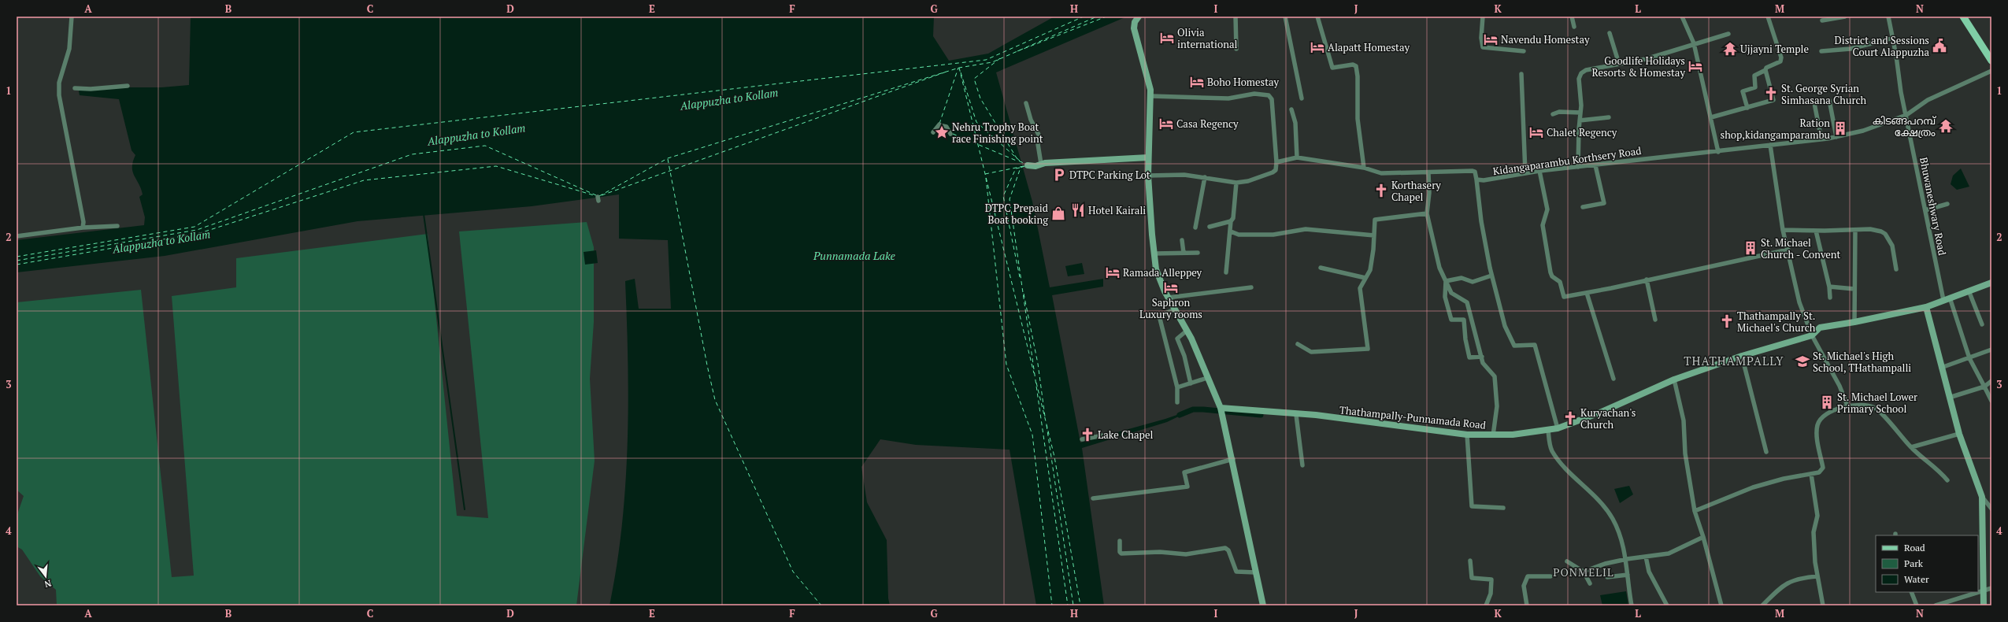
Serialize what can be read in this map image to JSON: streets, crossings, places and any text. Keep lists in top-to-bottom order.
{
  "streets": {
    "main road": ["Thathampally-Punnamada Road"],
    "street": ["Kidangaparambu Korthsery Road", "Bhuwaneshwary Road"]
  },
  "crossings": [
    ["Kidangaparambu Korthsery Road", "Bhuwaneshwary Road"],
    ["Bhuwaneshwary Road", "Thathampally-Punnamada Road"]
  ],
  "districts": ["THATHAMPALLY", "PONMELIL"],
  "water": ["Alappuzha to Kollam", "Punnamada Lake"],
  "places": {
    "hotel": [
      "Olivia international",
      "Navendu Homestay",
      "Alapatt Homestay",
      "Goodlife Holidays Resorts & Homestay",
      "Boho Homestay",
      "Casa Regency",
      "Chalet Regency",
      "Ramada Alleppey",
      "Saphron Luxury rooms"
    ],
    "public building": ["District and Sessions Court Alappuzha"],
    "temple": ["Ujjayni Temple", "കിടങ്ങപറമ്പ് ക്ഷേത്രം"],
    "church": [
      "St. George Syrian Simhasana Church",
      "Korthasery Chapel",
      "Thathampally St. Michael's Church",
      "Kuryachan's Church",
      "Lake Chapel"
    ],
    "building": ["Ration shop,kidangamparambu", "St. Michael Church - Convent", "St. Michael Lower Primary School"],
    "place": ["Nehru Trophy Boat race Finishing point"],
    "parking": ["DTPC Parking Lot"],
    "restaurant": ["Hotel Kairali"],
    "shop": ["DTPC Prepaid Boat booking"],
    "school or university": ["St. Michael's High School, THathampalli"]
  },
  "legend": ["Road", "Park", "Water"],
  "north": "bottom",
  "grid": {
    "columns": [
      "A",
      "B",
      "C",
      "D",
      "E",
      "F",
      "G",
      "H",
      "I",
      "J",
      "K",
      "L",
      "M",
      "N"
    ],
    "rows": [
      "1",
      "2",
      "3",
      "4"
    ]
  }
}
